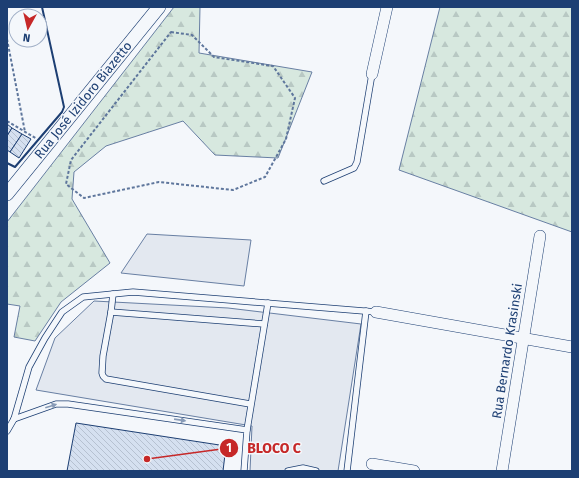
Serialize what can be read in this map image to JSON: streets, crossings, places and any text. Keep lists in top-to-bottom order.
{
  "streets": {
    "street": ["Rua José Izidoro Biazetto", "Rua Bernardo Krasinski"]
  },
  "places": ["BLOCO C"],
  "north": "bottom"
}
